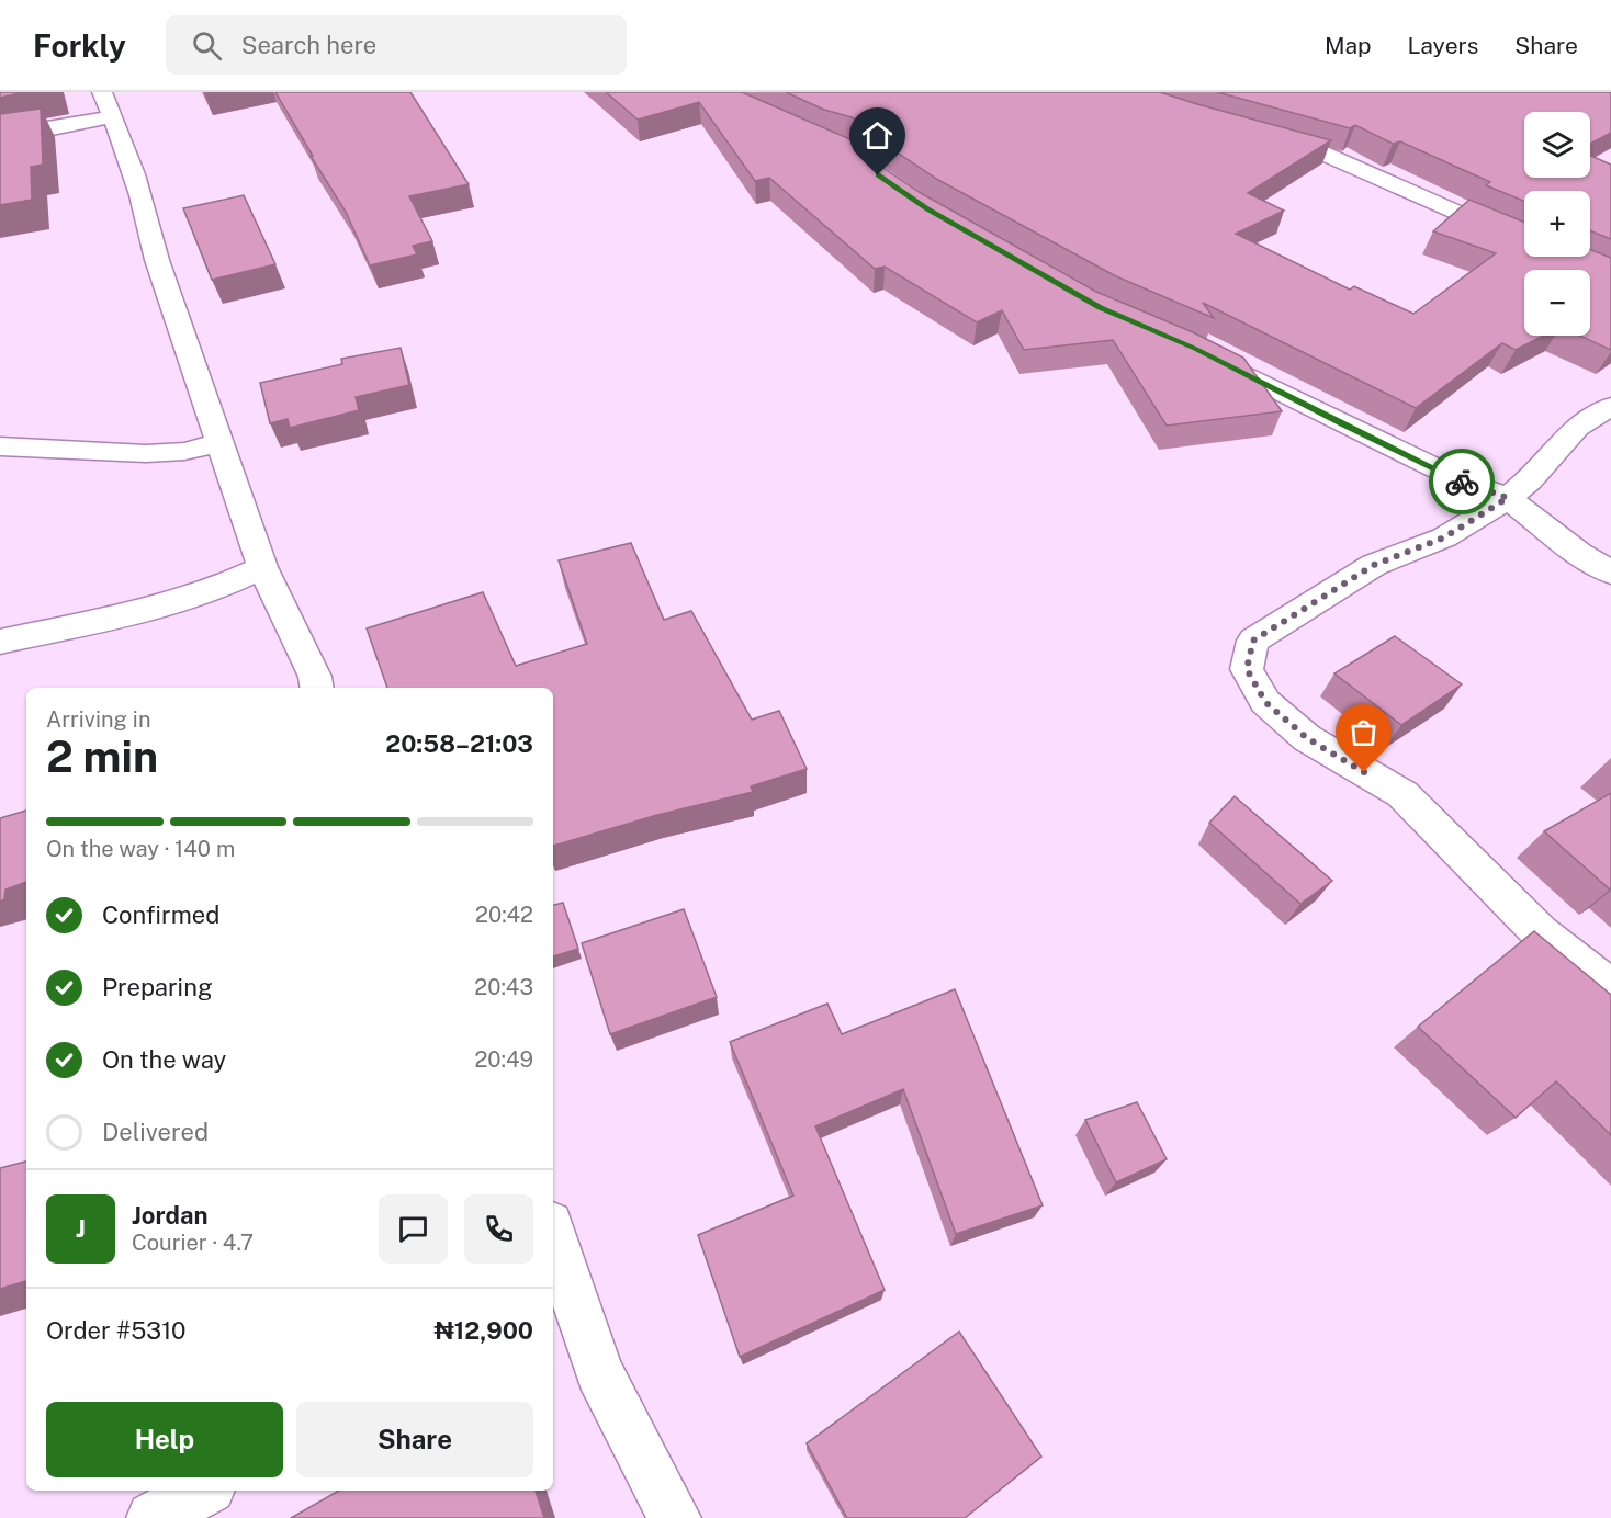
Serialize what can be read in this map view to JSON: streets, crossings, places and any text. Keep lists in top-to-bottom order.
{
  "page": {
    "header": "Forkly",
    "search": "Search here",
    "nav": ["Map", "Layers", "Share"],
    "map_buttons": ["+", "−"],
    "heading": ["2 min", "Arriving in", "20:58–21:03"],
    "panel": [
      "Jordan",
      "Courier · 4.7",
      "Order #5310",
      "₦12,900"
    ],
    "bar": "On the way · 140 m",
    "list": [
      ["Confirmed", "20:42"],
      ["Preparing", "20:43"],
      ["On the way", "20:49"],
      "Delivered"
    ],
    "round": "J",
    "buttons": ["Help", "Share"]
  }
}
